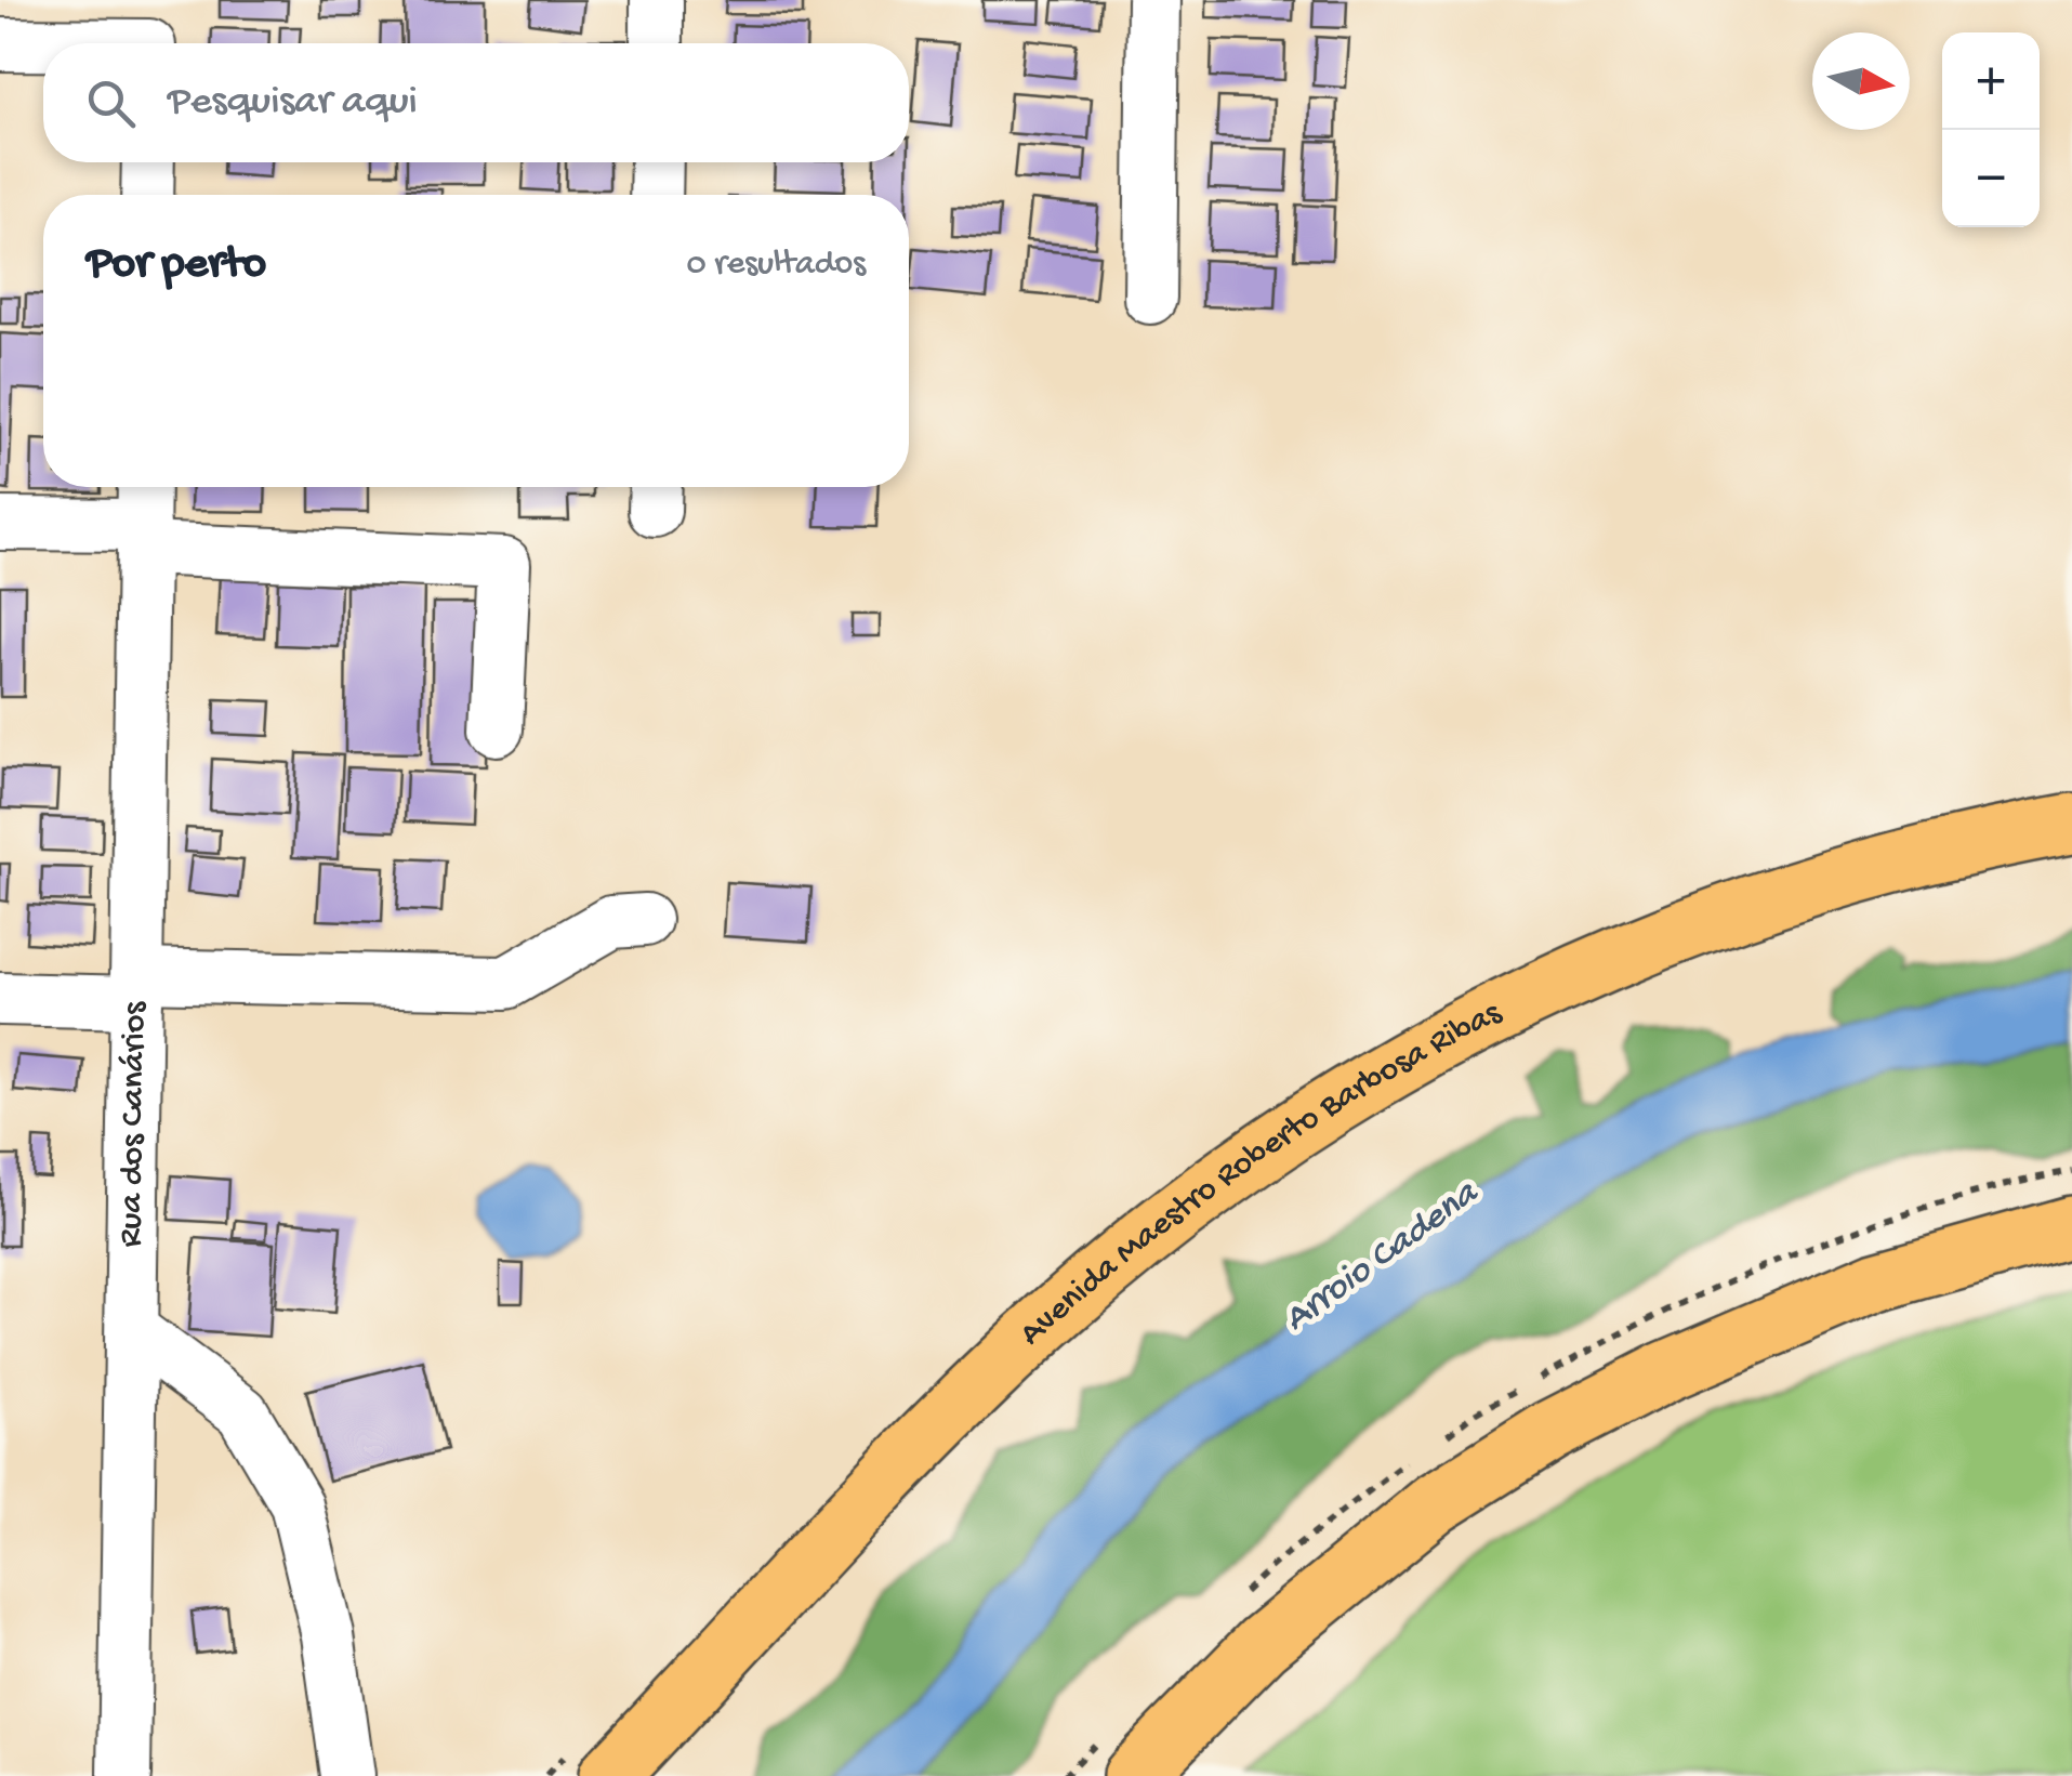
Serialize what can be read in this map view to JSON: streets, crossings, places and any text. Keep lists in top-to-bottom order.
{
  "streets": {
    "main road": ["Avenida Maestro Roberto Barbosa Ribas"],
    "street": ["Rua dos Canários"]
  },
  "water": ["Arroio Cadena"],
  "north": "right",
  "page": {
    "map_buttons": ["+", "−"],
    "search": "Pesquisar aqui",
    "heading": ["Por perto", "0 resultados"]
  }
}
